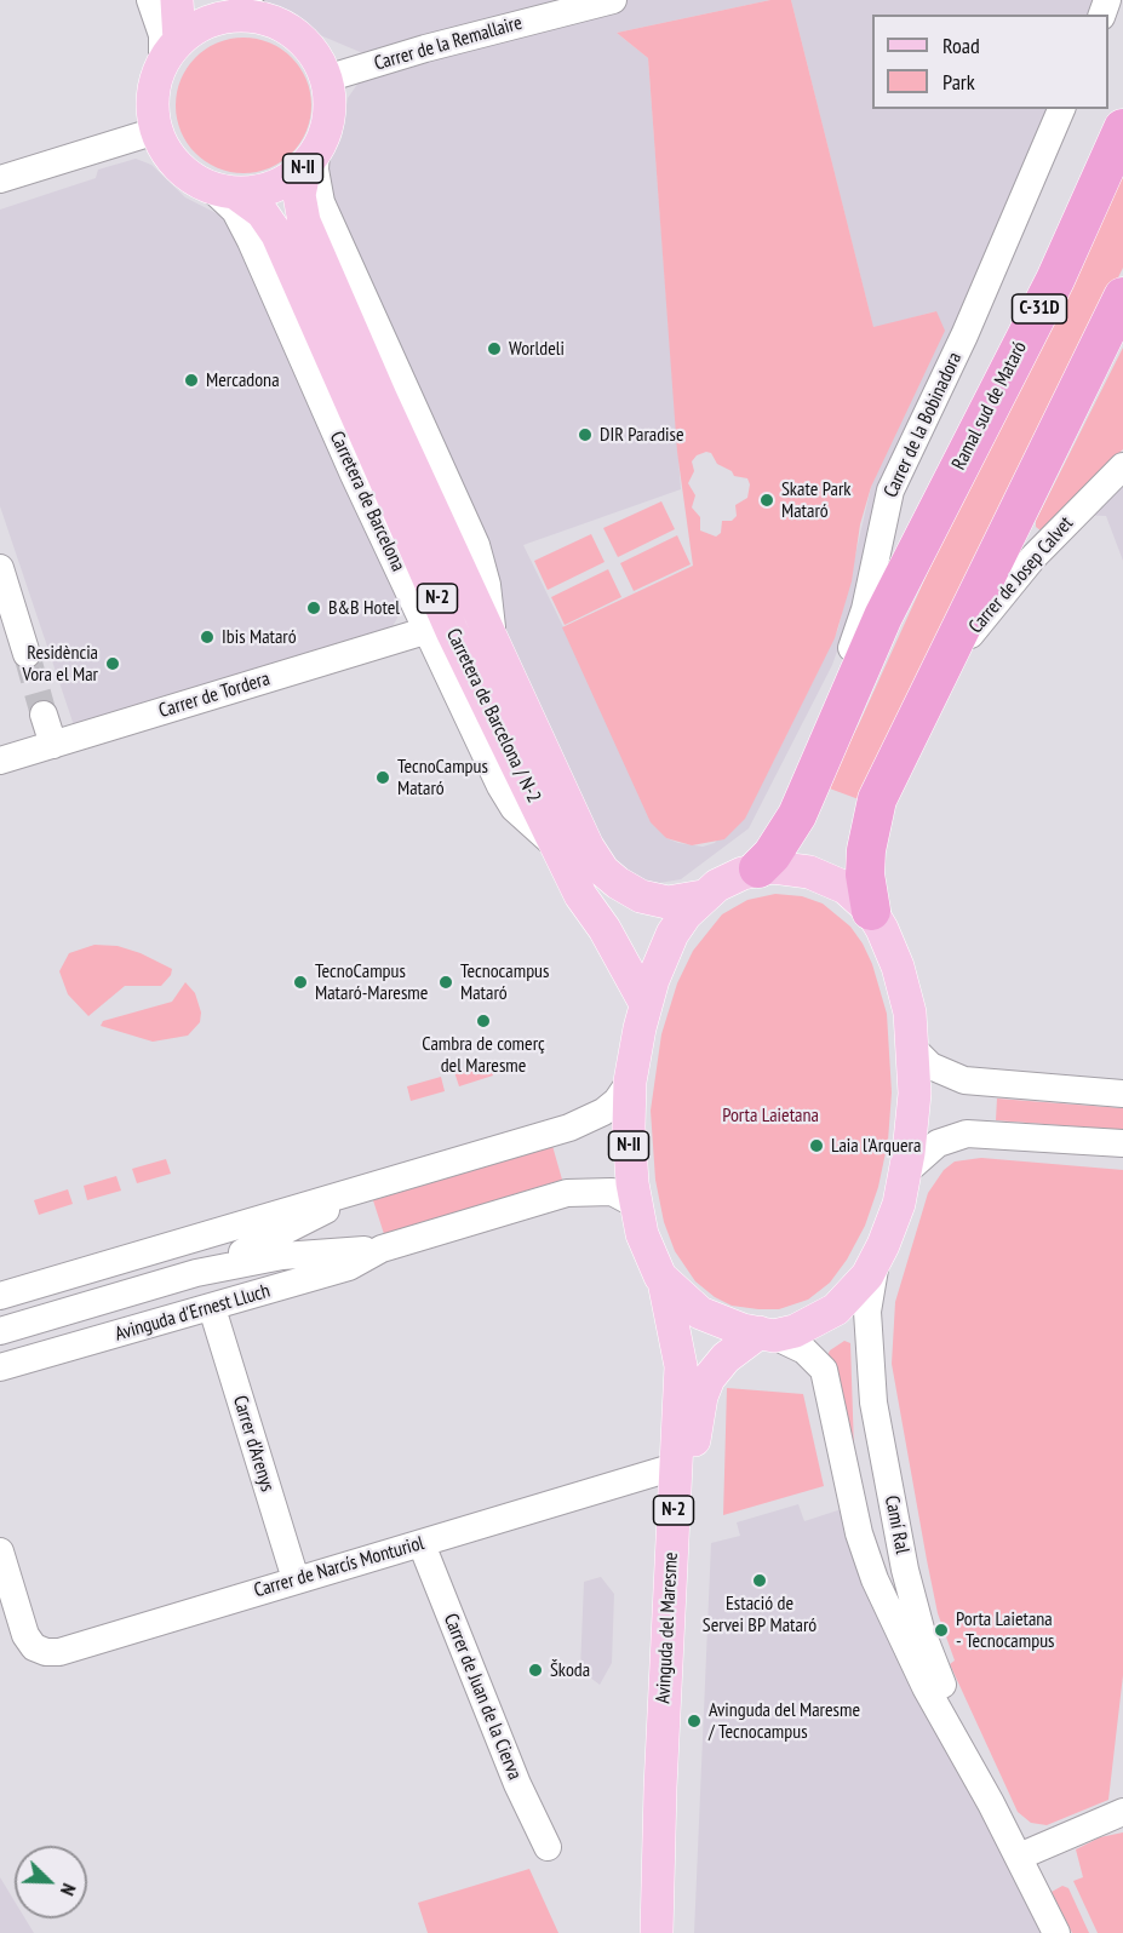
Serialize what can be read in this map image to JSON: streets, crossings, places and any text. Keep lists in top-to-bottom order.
{
  "streets": {
    "highway": ["C-31D", "Ramal sud de Mataró"],
    "main road": [
      "N-II",
      "N-2",
      "Carretera de Barcelona / N-2",
      "Avinguda del Maresme"
    ],
    "street": [
      "Carrer de la Remallaire",
      "Carrer de la Bobinadora",
      "Carretera de Barcelona",
      "Carrer de Josep Calvet",
      "Carrer de Tordera",
      "Avinguda d'Ernest Lluch",
      "Carrer d'Arenys",
      "Camí Ral",
      "Carrer de Narcís Monturiol",
      "Carrer de Juan de la Cierva"
    ]
  },
  "crossings": [
    ["Carrer de la Remallaire", "N-II"],
    ["Carrer de la Remallaire", "Carretera de Barcelona"],
    ["Carrer de la Remallaire", "Carretera de Barcelona / N-2"],
    ["N-II", "Carretera de Barcelona"],
    ["N-II", "Carretera de Barcelona / N-2"],
    ["N-II", "Avinguda d'Ernest Lluch"],
    ["N-II", "Camí Ral"],
    ["N-II", "Avinguda del Maresme"],
    ["Ramal sud de Mataró", "Carrer de la Bobinadora"],
    ["Carretera de Barcelona", "Carrer de Tordera"],
    ["Carretera de Barcelona", "Carretera de Barcelona / N-2"],
    ["Avinguda d'Ernest Lluch", "Carrer d'Arenys"],
    ["Carrer d'Arenys", "Carrer de Narcís Monturiol"],
    ["Camí Ral", "Avinguda del Maresme"],
    ["Carrer de Narcís Monturiol", "Avinguda del Maresme"],
    ["Carrer de Narcís Monturiol", "Carrer de Juan de la Cierva"]
  ],
  "parks": ["Porta Laietana"],
  "places": [
    "Worldeli",
    "Mercadona",
    "DIR Paradise",
    "Skate Park Mataró",
    "B&B Hotel",
    "Ibis Mataró",
    "Residència Vora el Mar",
    "TecnoCampus Mataró",
    "TecnoCampus Mataró-Maresme",
    "Tecnocampus Mataró",
    "Cambra de comerç del Maresme",
    "Laia l'Arquera",
    "Estació de Servei BP Mataró",
    "Porta Laietana - Tecnocampus",
    "Škoda",
    "Avinguda del Maresme / Tecnocampus"
  ],
  "legend": ["Road", "Park"],
  "north": "bottom right"
}
